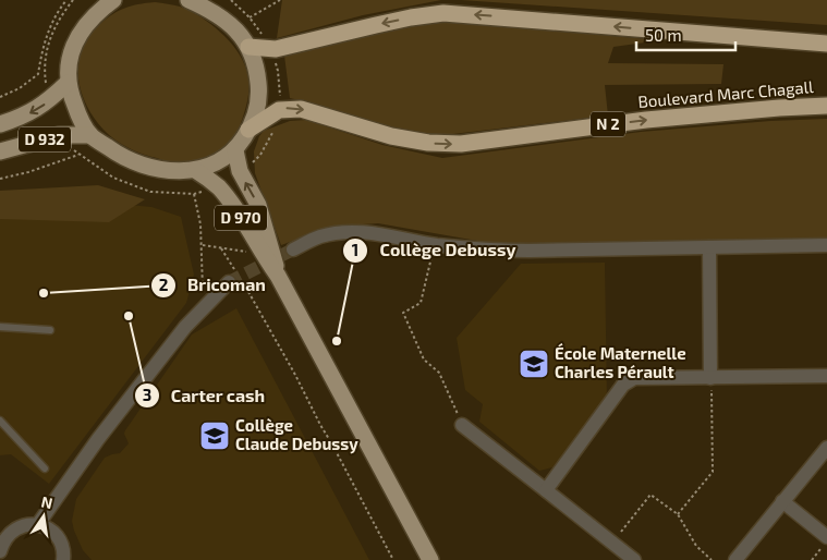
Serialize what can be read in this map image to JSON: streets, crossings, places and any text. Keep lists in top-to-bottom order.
{
  "streets": {
    "highway": ["Boulevard Marc Chagall", "N 2"],
    "main road": ["D 932", "D 970"]
  },
  "places": {
    "other": ["Bricoman", "Carter cash", "Collège Debussy"],
    "school or university": ["École Maternelle Charles Pérault", "Collège Claude Debussy"]
  },
  "scale_bar": "50 m",
  "north": "top"
}
